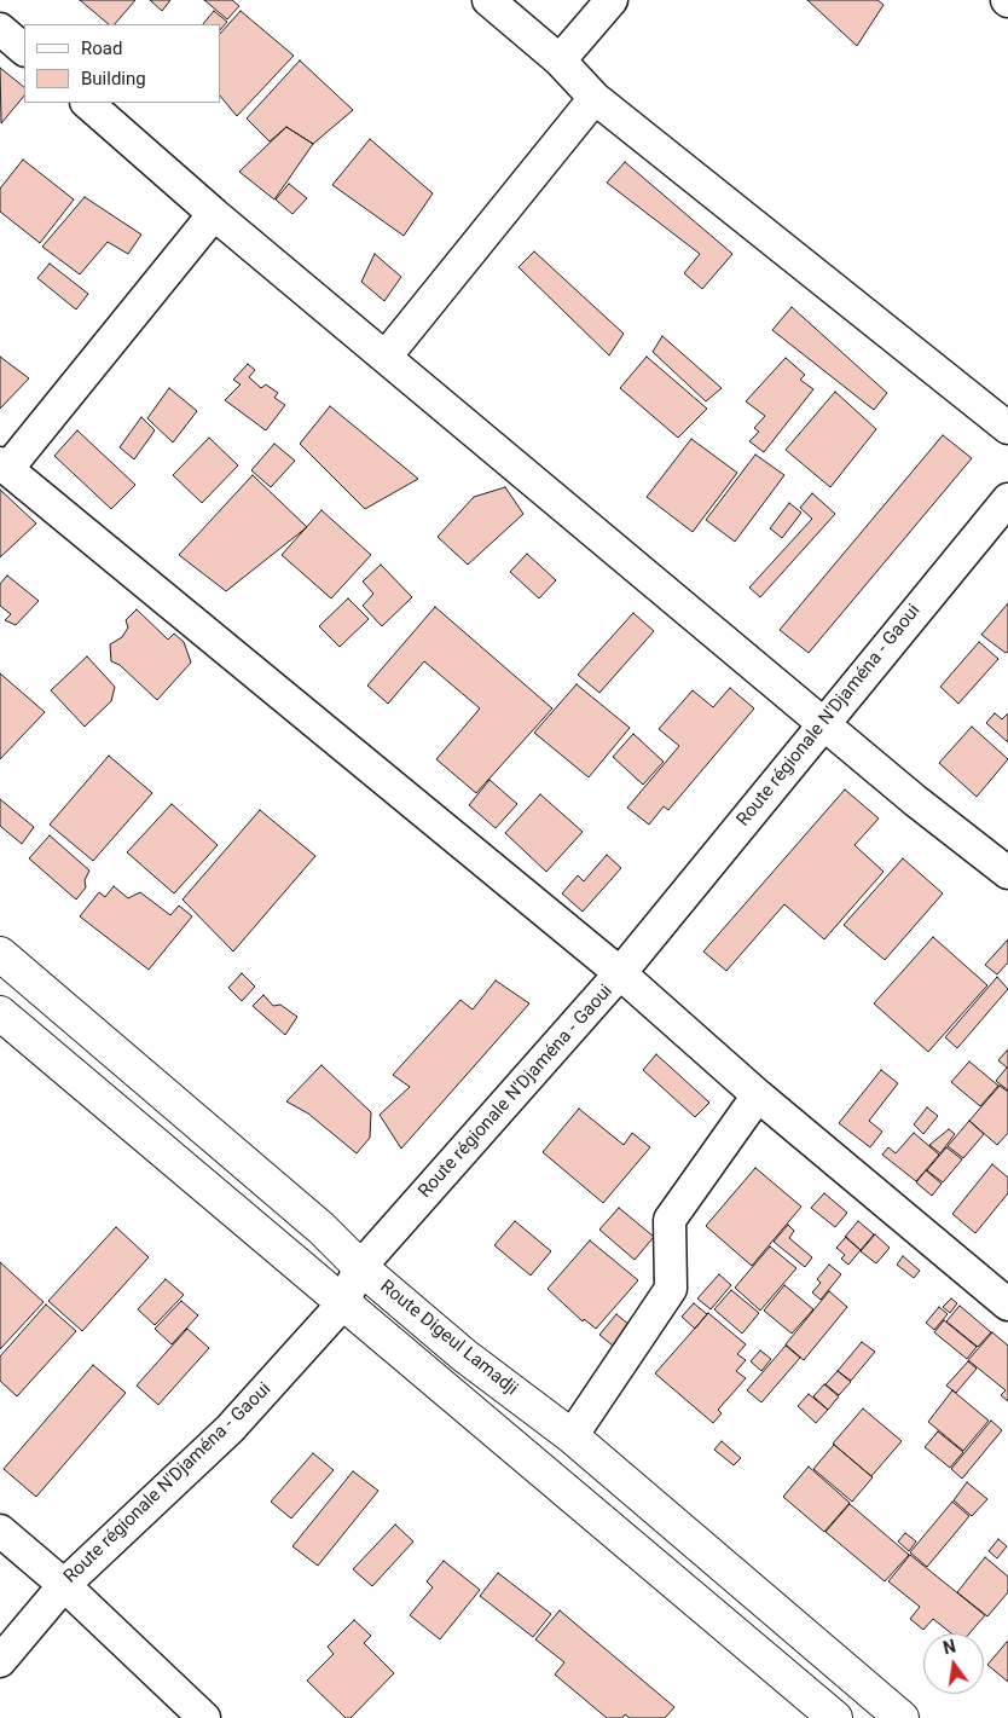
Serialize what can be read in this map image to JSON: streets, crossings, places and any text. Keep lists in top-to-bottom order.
{
  "streets": {
    "main road": ["Route Digeul Lamadji"],
    "street": ["Route régionale N'Djaména - Gaoui"]
  },
  "crossings": [
    ["Route régionale N'Djaména - Gaoui", "Route Digeul Lamadji"]
  ],
  "legend": ["Road", "Building"],
  "north": "top"
}
